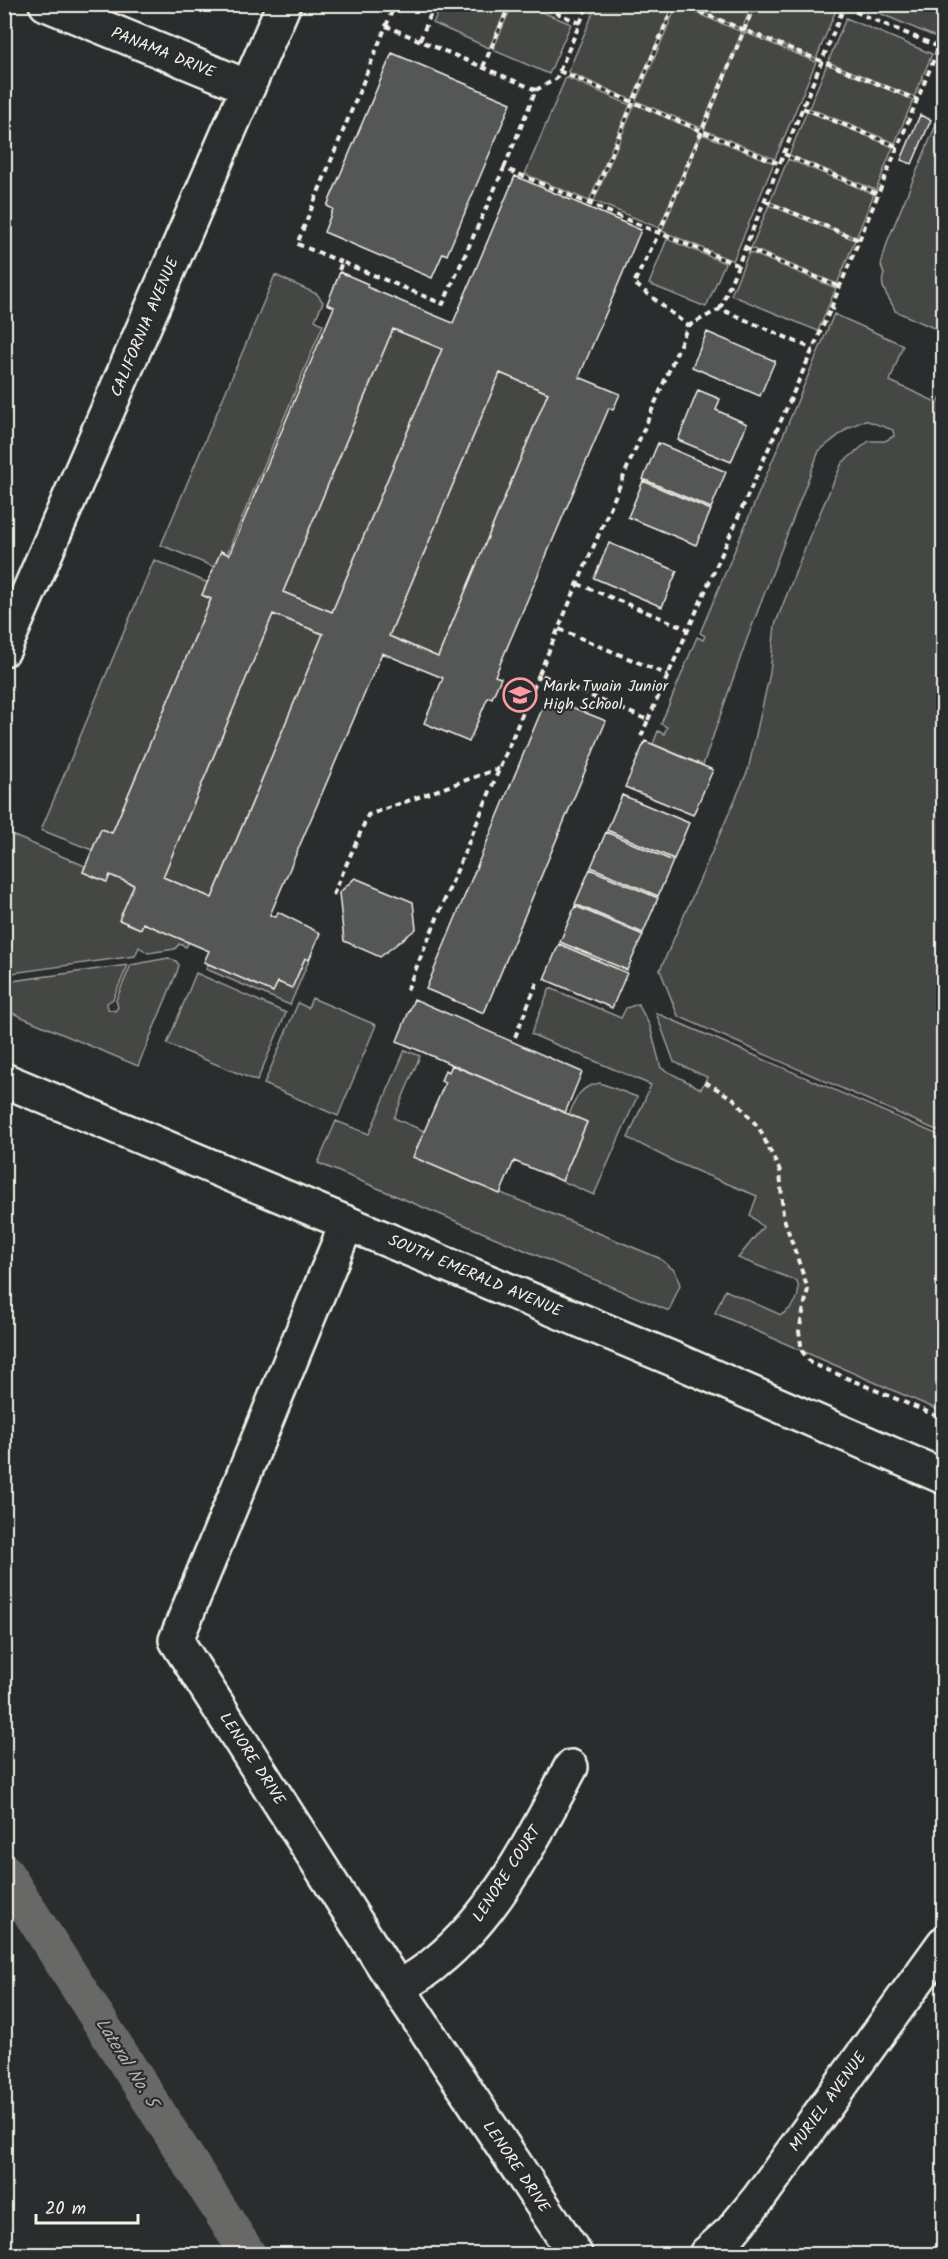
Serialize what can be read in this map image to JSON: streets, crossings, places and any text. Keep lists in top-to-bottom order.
{
  "streets": {
    "street": [
      "PANAMA DRIVE",
      "CALIFORNIA AVENUE",
      "SOUTH EMERALD AVENUE",
      "LENORE DRIVE",
      "LENORE COURT",
      "MURIEL AVENUE"
    ]
  },
  "crossings": [
    ["PANAMA DRIVE", "CALIFORNIA AVENUE"],
    ["SOUTH EMERALD AVENUE", "LENORE DRIVE"],
    ["LENORE DRIVE", "LENORE COURT"]
  ],
  "water": ["Lateral No. 5"],
  "places": {
    "school or university": ["Mark Twain Junior High School"]
  },
  "scale_bar": "20 m"
}
